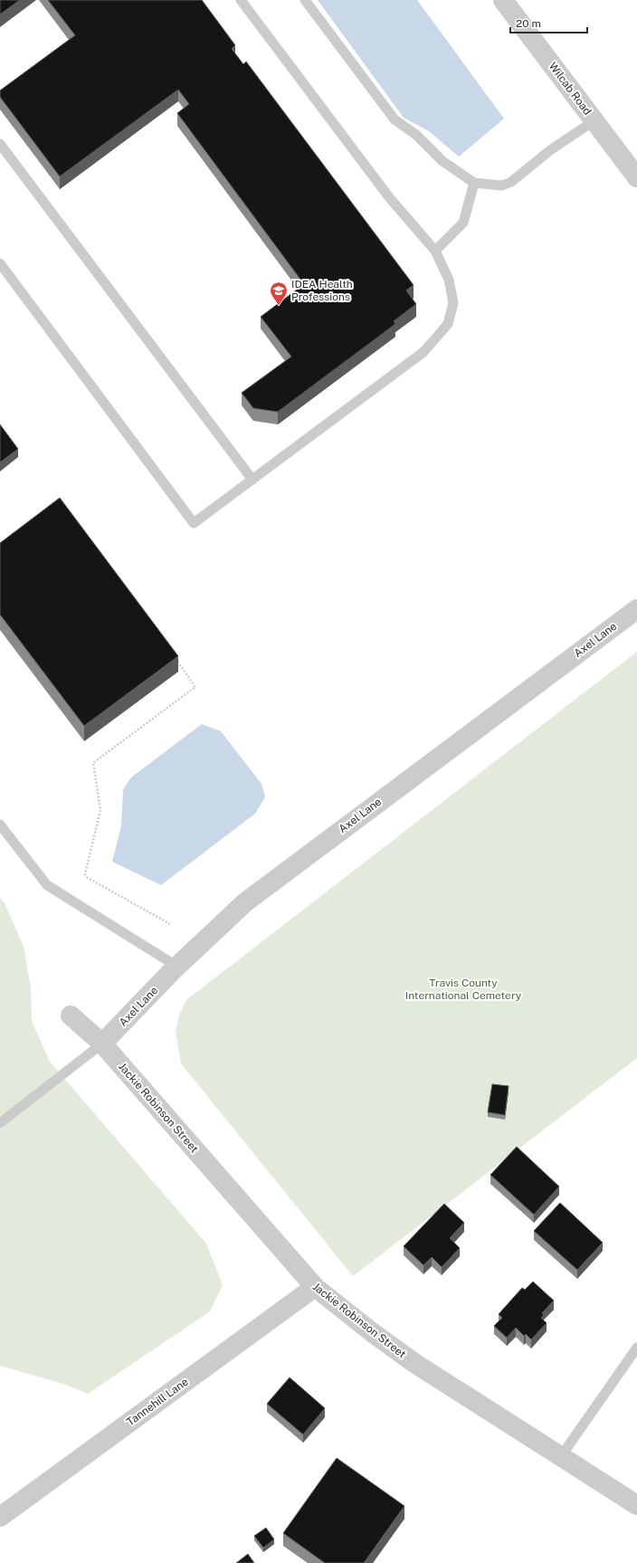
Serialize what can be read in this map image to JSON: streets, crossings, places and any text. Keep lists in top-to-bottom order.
{
  "streets": {
    "street": [
      "Wilcab Road",
      "Axel Lane",
      "Jackie Robinson Street",
      "Tannehill Lane"
    ]
  },
  "crossings": [
    ["Axel Lane", "Jackie Robinson Street"],
    ["Jackie Robinson Street", "Tannehill Lane"]
  ],
  "parks": ["Travis County International Cemetery"],
  "places": {
    "school or university": ["IDEA Health Professions"]
  },
  "scale_bar": "20 m"
}
